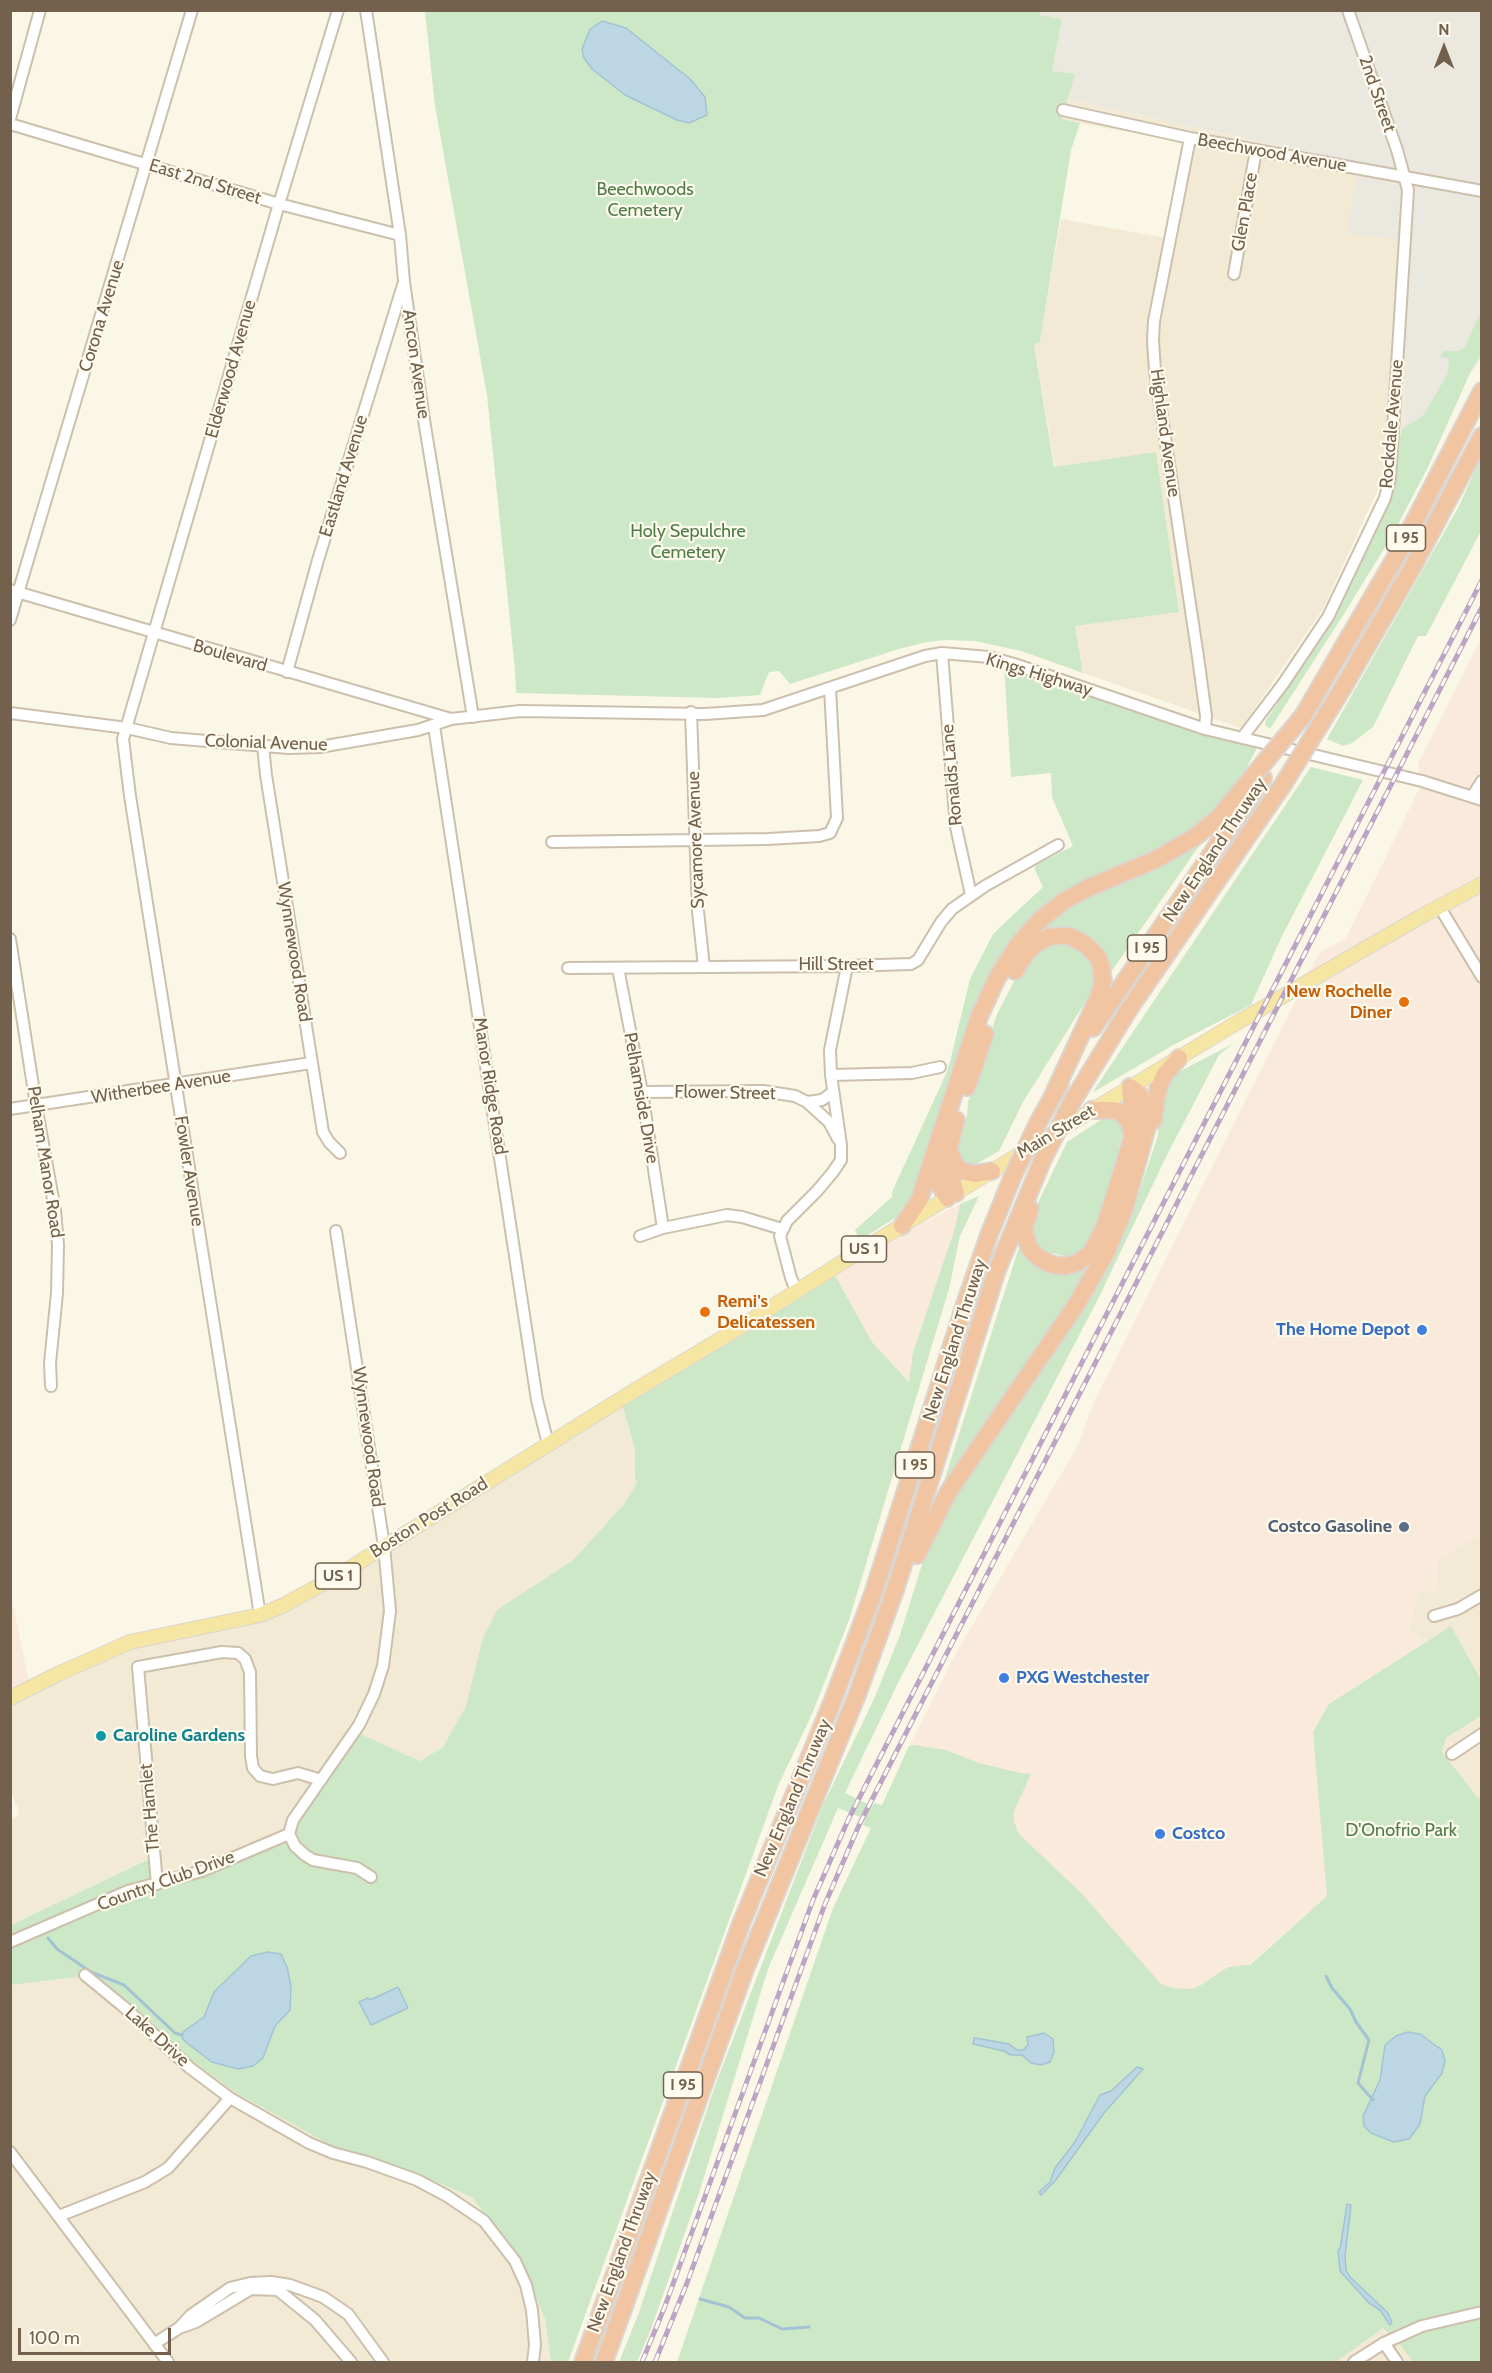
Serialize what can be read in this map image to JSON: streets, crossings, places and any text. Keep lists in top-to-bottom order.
{
  "streets": {
    "highway": ["I 95", "New England Thruway"],
    "main road": ["Main Street", "US 1", "Boston Post Road"],
    "street": [
      "2nd Street",
      "Beechwood Avenue",
      "East 2nd Street",
      "Glen Place",
      "Corona Avenue",
      "Ancon Avenue",
      "Elderwood Avenue",
      "Rockdale Avenue",
      "Highland Avenue",
      "Eastland Avenue",
      "Boulevard",
      "Kings Highway",
      "Colonial Avenue",
      "Ronalds Lane",
      "Sycamore Avenue",
      "Wynnewood Road",
      "Hill Street",
      "Manor Ridge Road",
      "Witherbee Avenue",
      "Flower Street",
      "Pelhamside Drive",
      "Pelham Manor Road",
      "Fowler Avenue",
      "The Hamlet",
      "Country Club Drive",
      "Lake Drive"
    ]
  },
  "crossings": [
    ["2nd Street", "Beechwood Avenue"],
    ["2nd Street", "Rockdale Avenue"],
    ["Beechwood Avenue", "Glen Place"],
    ["Beechwood Avenue", "Rockdale Avenue"],
    ["Beechwood Avenue", "Highland Avenue"],
    ["East 2nd Street", "Corona Avenue"],
    ["East 2nd Street", "Ancon Avenue"],
    ["East 2nd Street", "Elderwood Avenue"],
    ["Corona Avenue", "Boulevard"],
    ["Ancon Avenue", "Eastland Avenue"],
    ["Ancon Avenue", "Colonial Avenue"],
    ["Elderwood Avenue", "Boulevard"],
    ["Elderwood Avenue", "Colonial Avenue"],
    ["Elderwood Avenue", "Fowler Avenue"],
    ["Rockdale Avenue", "Kings Highway"],
    ["Highland Avenue", "Kings Highway"],
    ["Eastland Avenue", "Boulevard"],
    ["I 95", "New England Thruway"],
    ["Boulevard", "Colonial Avenue"],
    ["Kings Highway", "Colonial Avenue"],
    ["Kings Highway", "Ronalds Lane"],
    ["Kings Highway", "Sycamore Avenue"],
    ["Colonial Avenue", "Wynnewood Road"],
    ["Colonial Avenue", "Manor Ridge Road"],
    ["Colonial Avenue", "Fowler Avenue"],
    ["Ronalds Lane", "Hill Street"],
    ["Sycamore Avenue", "Hill Street"],
    ["Wynnewood Road", "Witherbee Avenue"],
    ["Wynnewood Road", "Boston Post Road"],
    ["Wynnewood Road", "The Hamlet"],
    ["Wynnewood Road", "Country Club Drive"],
    ["Hill Street", "Pelhamside Drive"],
    ["Manor Ridge Road", "Boston Post Road"],
    ["Witherbee Avenue", "Pelham Manor Road"],
    ["Witherbee Avenue", "Fowler Avenue"],
    ["Flower Street", "Pelhamside Drive"],
    ["Main Street", "Boston Post Road"],
    ["Fowler Avenue", "Boston Post Road"],
    ["The Hamlet", "Country Club Drive"]
  ],
  "parks": ["Beechwoods Cemetery", "Holy Sepulchre Cemetery", "D'Onofrio Park"],
  "places": [
    "New Rochelle Diner",
    "Remi's Delicatessen",
    "The Home Depot",
    "Costco Gasoline",
    "PXG Westchester",
    "Caroline Gardens",
    "Costco"
  ],
  "scale_bar": "100 m",
  "north": "top"
}
